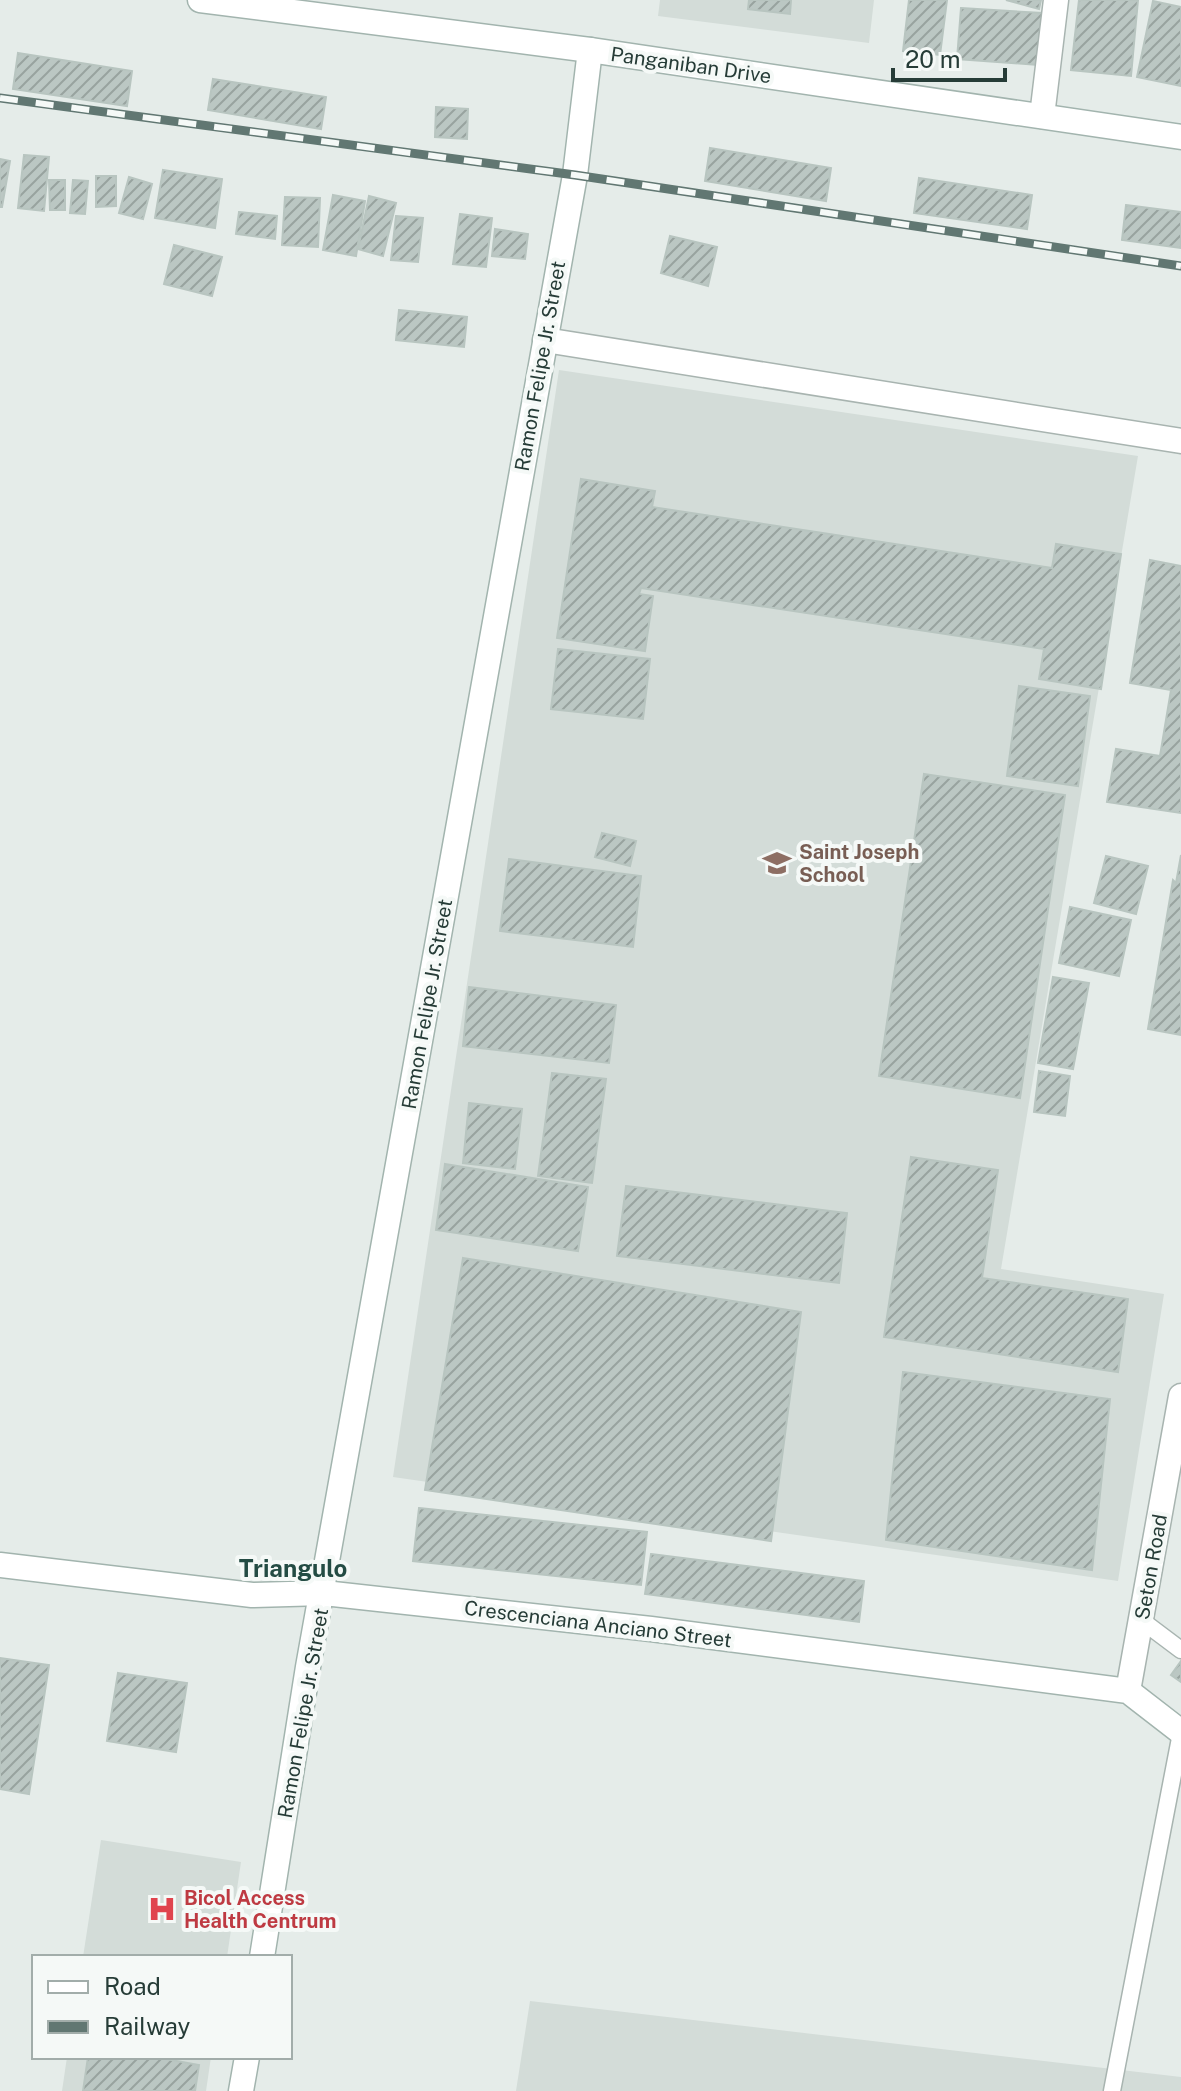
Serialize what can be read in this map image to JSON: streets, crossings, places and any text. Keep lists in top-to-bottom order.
{
  "streets": {
    "street": [
      "Panganiban Drive",
      "Ramon Felipe Jr. Street",
      "Seton Road",
      "Crescenciana Anciano Street"
    ]
  },
  "crossings": [
    ["Panganiban Drive", "Ramon Felipe Jr. Street"],
    ["Ramon Felipe Jr. Street", "Crescenciana Anciano Street"],
    ["Seton Road", "Crescenciana Anciano Street"]
  ],
  "districts": ["Triangulo"],
  "places": {
    "school or university": ["Saint Joseph School"],
    "hospital": ["Bicol Access Health Centrum"]
  },
  "legend": ["Road", "Railway"],
  "scale_bar": "20 m"
}
